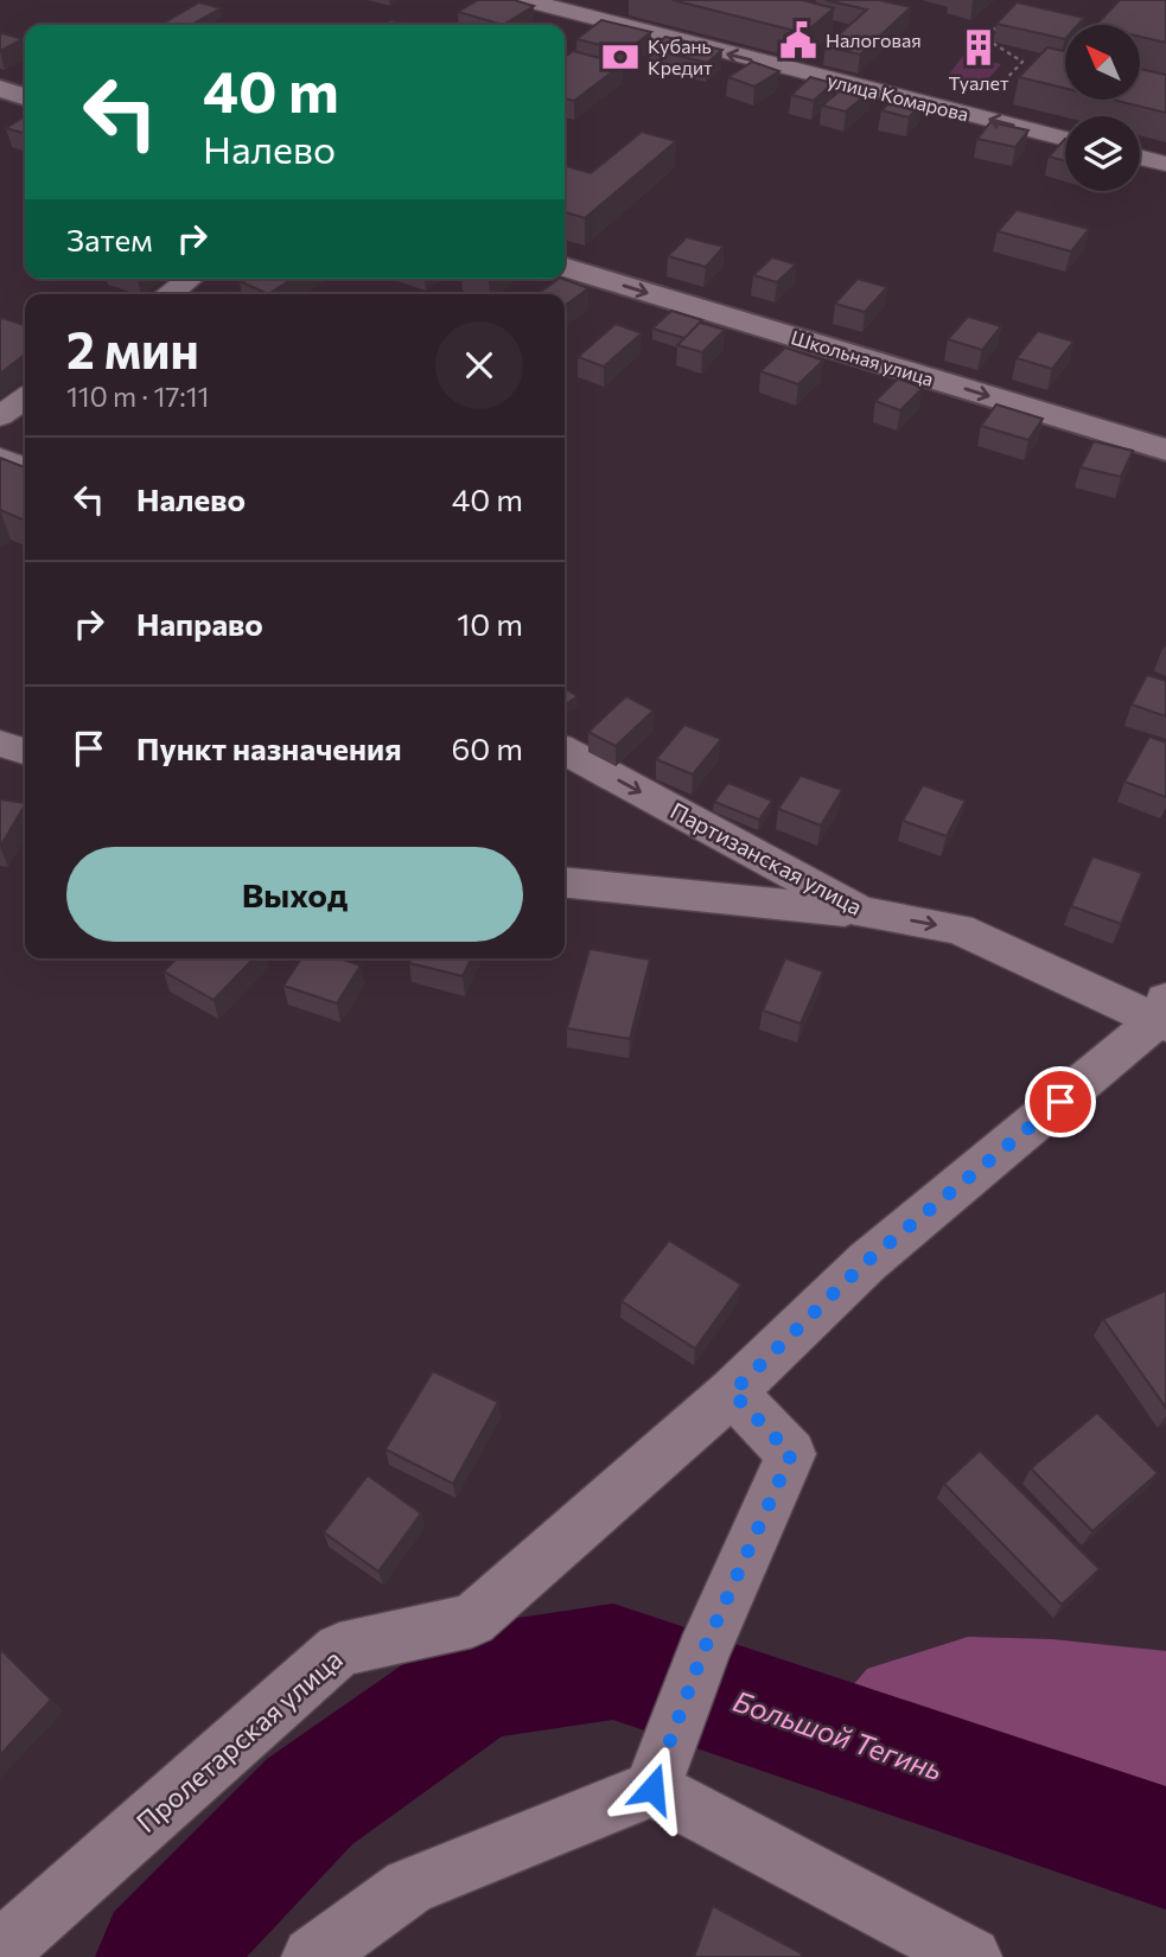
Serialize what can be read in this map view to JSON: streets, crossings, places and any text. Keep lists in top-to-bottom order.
{
  "streets": {
    "street": [
      "улица Комарова",
      "Школьная улица",
      "Партизанская улица",
      "Пролетарская улица"
    ]
  },
  "crossings": [
    ["Партизанская улица", "Пролетарская улица"]
  ],
  "one_way": ["улица Комарова", "Школьная улица"],
  "water": ["Большой Тегинь"],
  "places": {
    "public building": ["Налоговая"],
    "building": ["Туалет"],
    "bank": ["Кубань Кредит"]
  },
  "north": "top left",
  "page": {
    "turn": ["40 m", "Налево"],
    "then": "Затем",
    "heading": ["2 мин", "110 m · 17:11"],
    "list": [
      {
        "name": "Налево",
        "value": "40 m"
      },
      {
        "name": "Направо",
        "value": "10 m"
      },
      {
        "name": "Пункт назначения",
        "value": "60 m"
      }
    ],
    "buttons": "Выход"
  }
}
